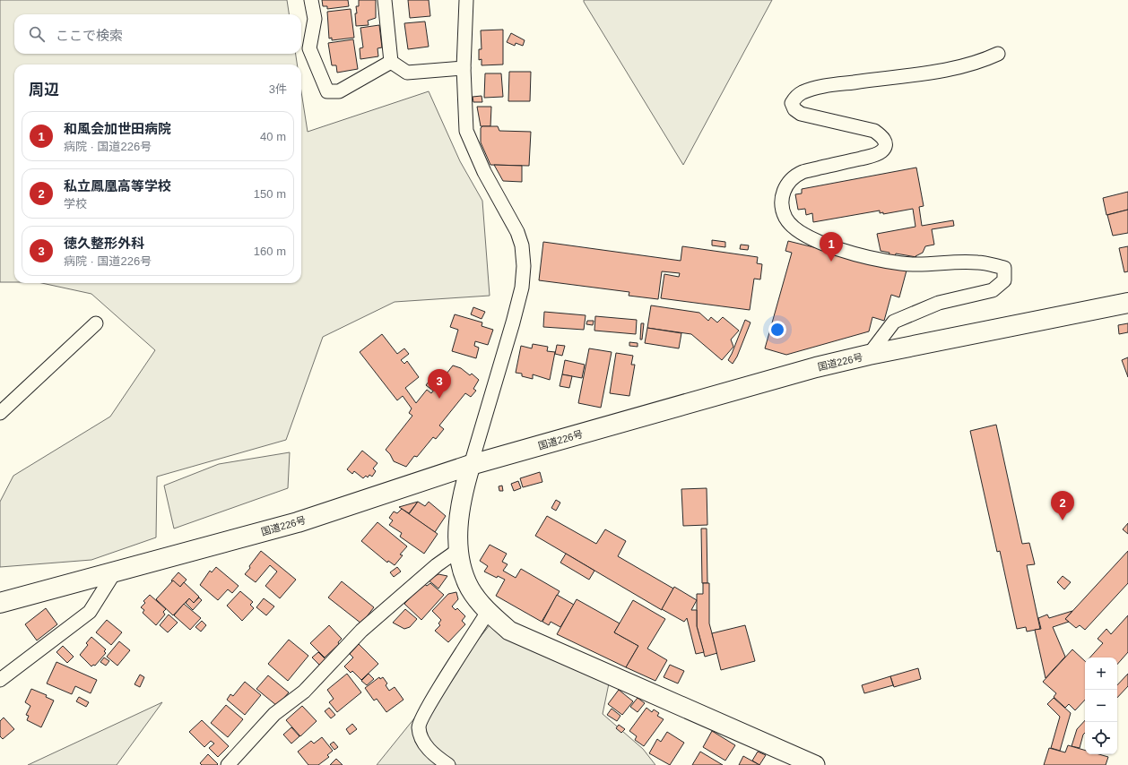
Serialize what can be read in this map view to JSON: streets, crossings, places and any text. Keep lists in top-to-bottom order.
{
  "streets": {
    "highway": ["国道226号"]
  },
  "page": {
    "search": "ここで検索",
    "heading": ["周辺", "3件"],
    "list": [
      {
        "mark": "1",
        "name": "和風会加世田病院",
        "note": "病院 · 国道226号",
        "value": "40 m"
      },
      {
        "mark": "2",
        "name": "私立鳳凰高等学校",
        "note": "学校",
        "value": "150 m"
      },
      {
        "mark": "3",
        "name": "徳久整形外科",
        "note": "病院 · 国道226号",
        "value": "160 m"
      }
    ],
    "pins": ["1", "3", "2"],
    "map_buttons": ["+", "−"]
  }
}
